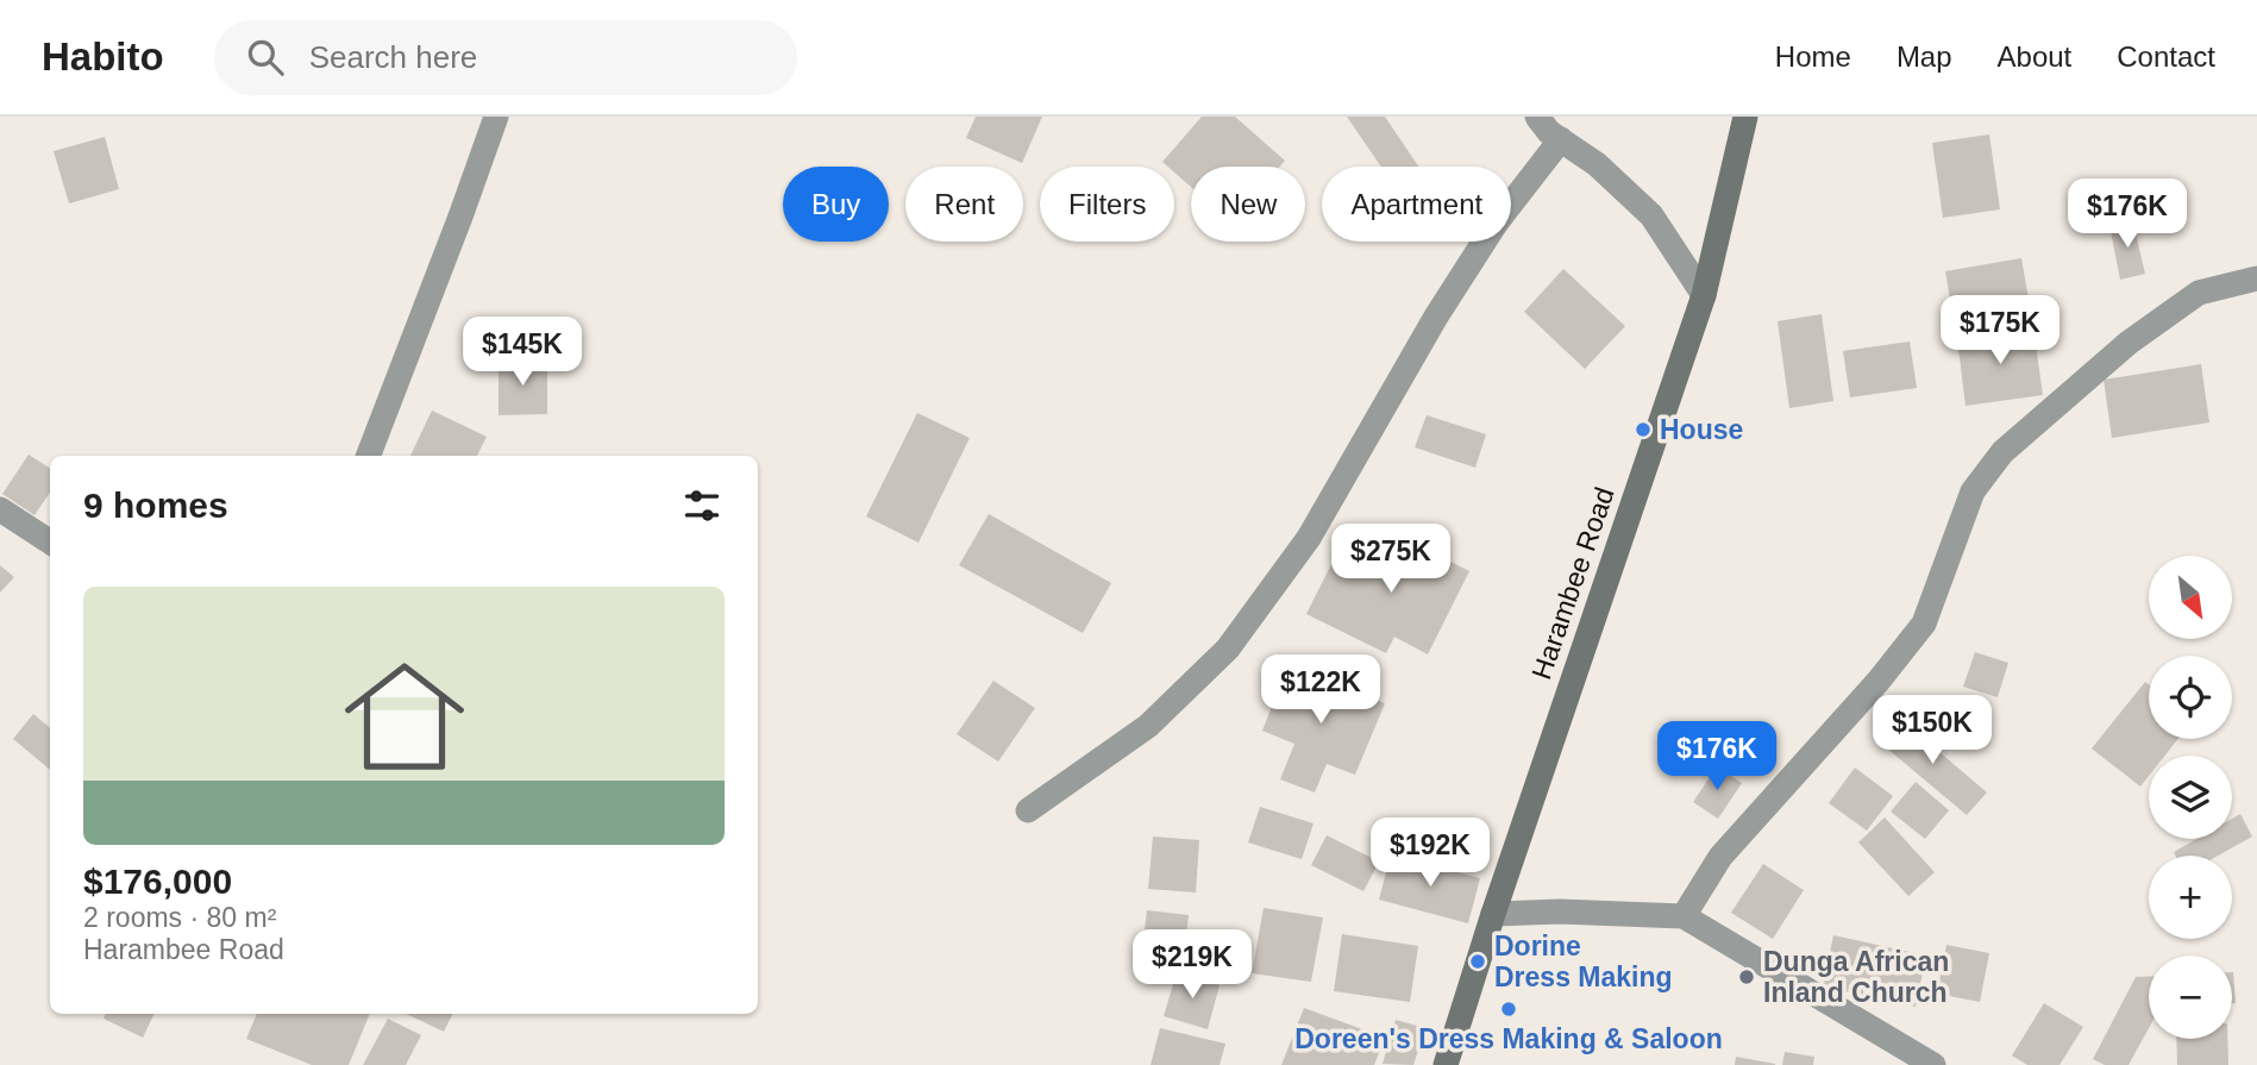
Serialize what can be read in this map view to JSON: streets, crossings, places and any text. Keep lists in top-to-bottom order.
{
  "streets": {
    "main road": ["Harambee Road"]
  },
  "places": [
    "House",
    "Dorine Dress Making",
    "Dunga African Inland Church",
    "Doreen's Dress Making & Saloon"
  ],
  "north": "bottom right",
  "page": {
    "header": "Habito",
    "search": "Search here",
    "nav": [
      "Home",
      "Map",
      "About",
      "Contact"
    ],
    "chip": [
      "Buy",
      "Rent",
      "Filters",
      "New",
      "Apartment"
    ],
    "price": [
      "$176K",
      "$175K",
      "$145K",
      "$275K",
      "$122K",
      "$150K",
      "$176K",
      "$192K",
      "$219K"
    ],
    "heading": "9 homes",
    "map_buttons": ["+", "−"],
    "list": [
      {
        "name": "$176,000",
        "note": "2 rooms · 80 m² · Harambee Road"
      }
    ]
  }
}
